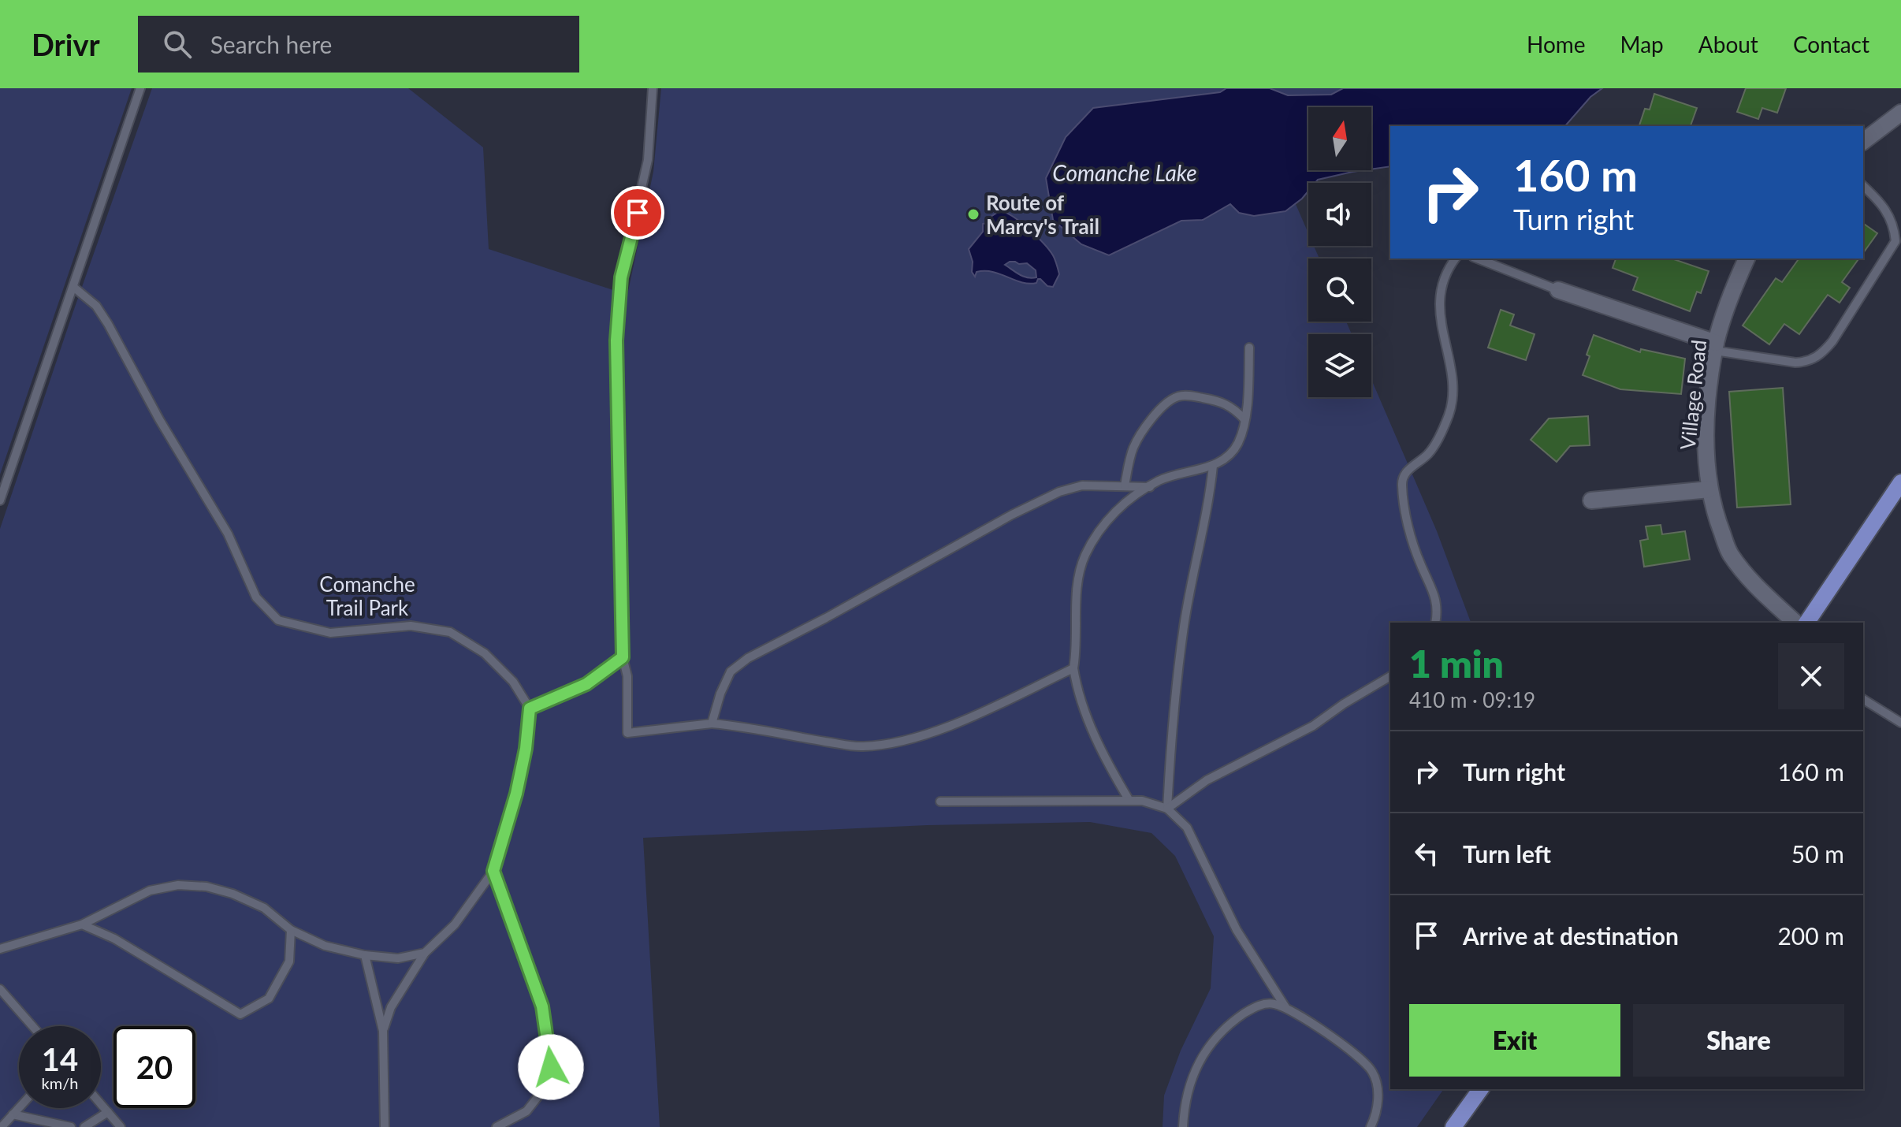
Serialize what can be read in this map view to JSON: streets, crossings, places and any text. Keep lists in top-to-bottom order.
{
  "streets": {
    "street": ["Village Road"]
  },
  "water": ["Comanche Lake"],
  "parks": ["Comanche Trail Park"],
  "places": ["Route of Marcy's Trail"],
  "north": "top",
  "page": {
    "header": "Drivr",
    "search": "Search here",
    "nav": [
      "Home",
      "Map",
      "About",
      "Contact"
    ],
    "turn": ["160 m", "Turn right"],
    "heading": ["1 min", "410 m · 09:19"],
    "list": [
      {
        "name": "Turn right",
        "value": "160 m"
      },
      {
        "name": "Turn left",
        "value": "50 m"
      },
      {
        "name": "Arrive at destination",
        "value": "200 m"
      }
    ],
    "buttons": ["Exit", "Share"],
    "speed": "14 km/h",
    "limit": "20"
  }
}
